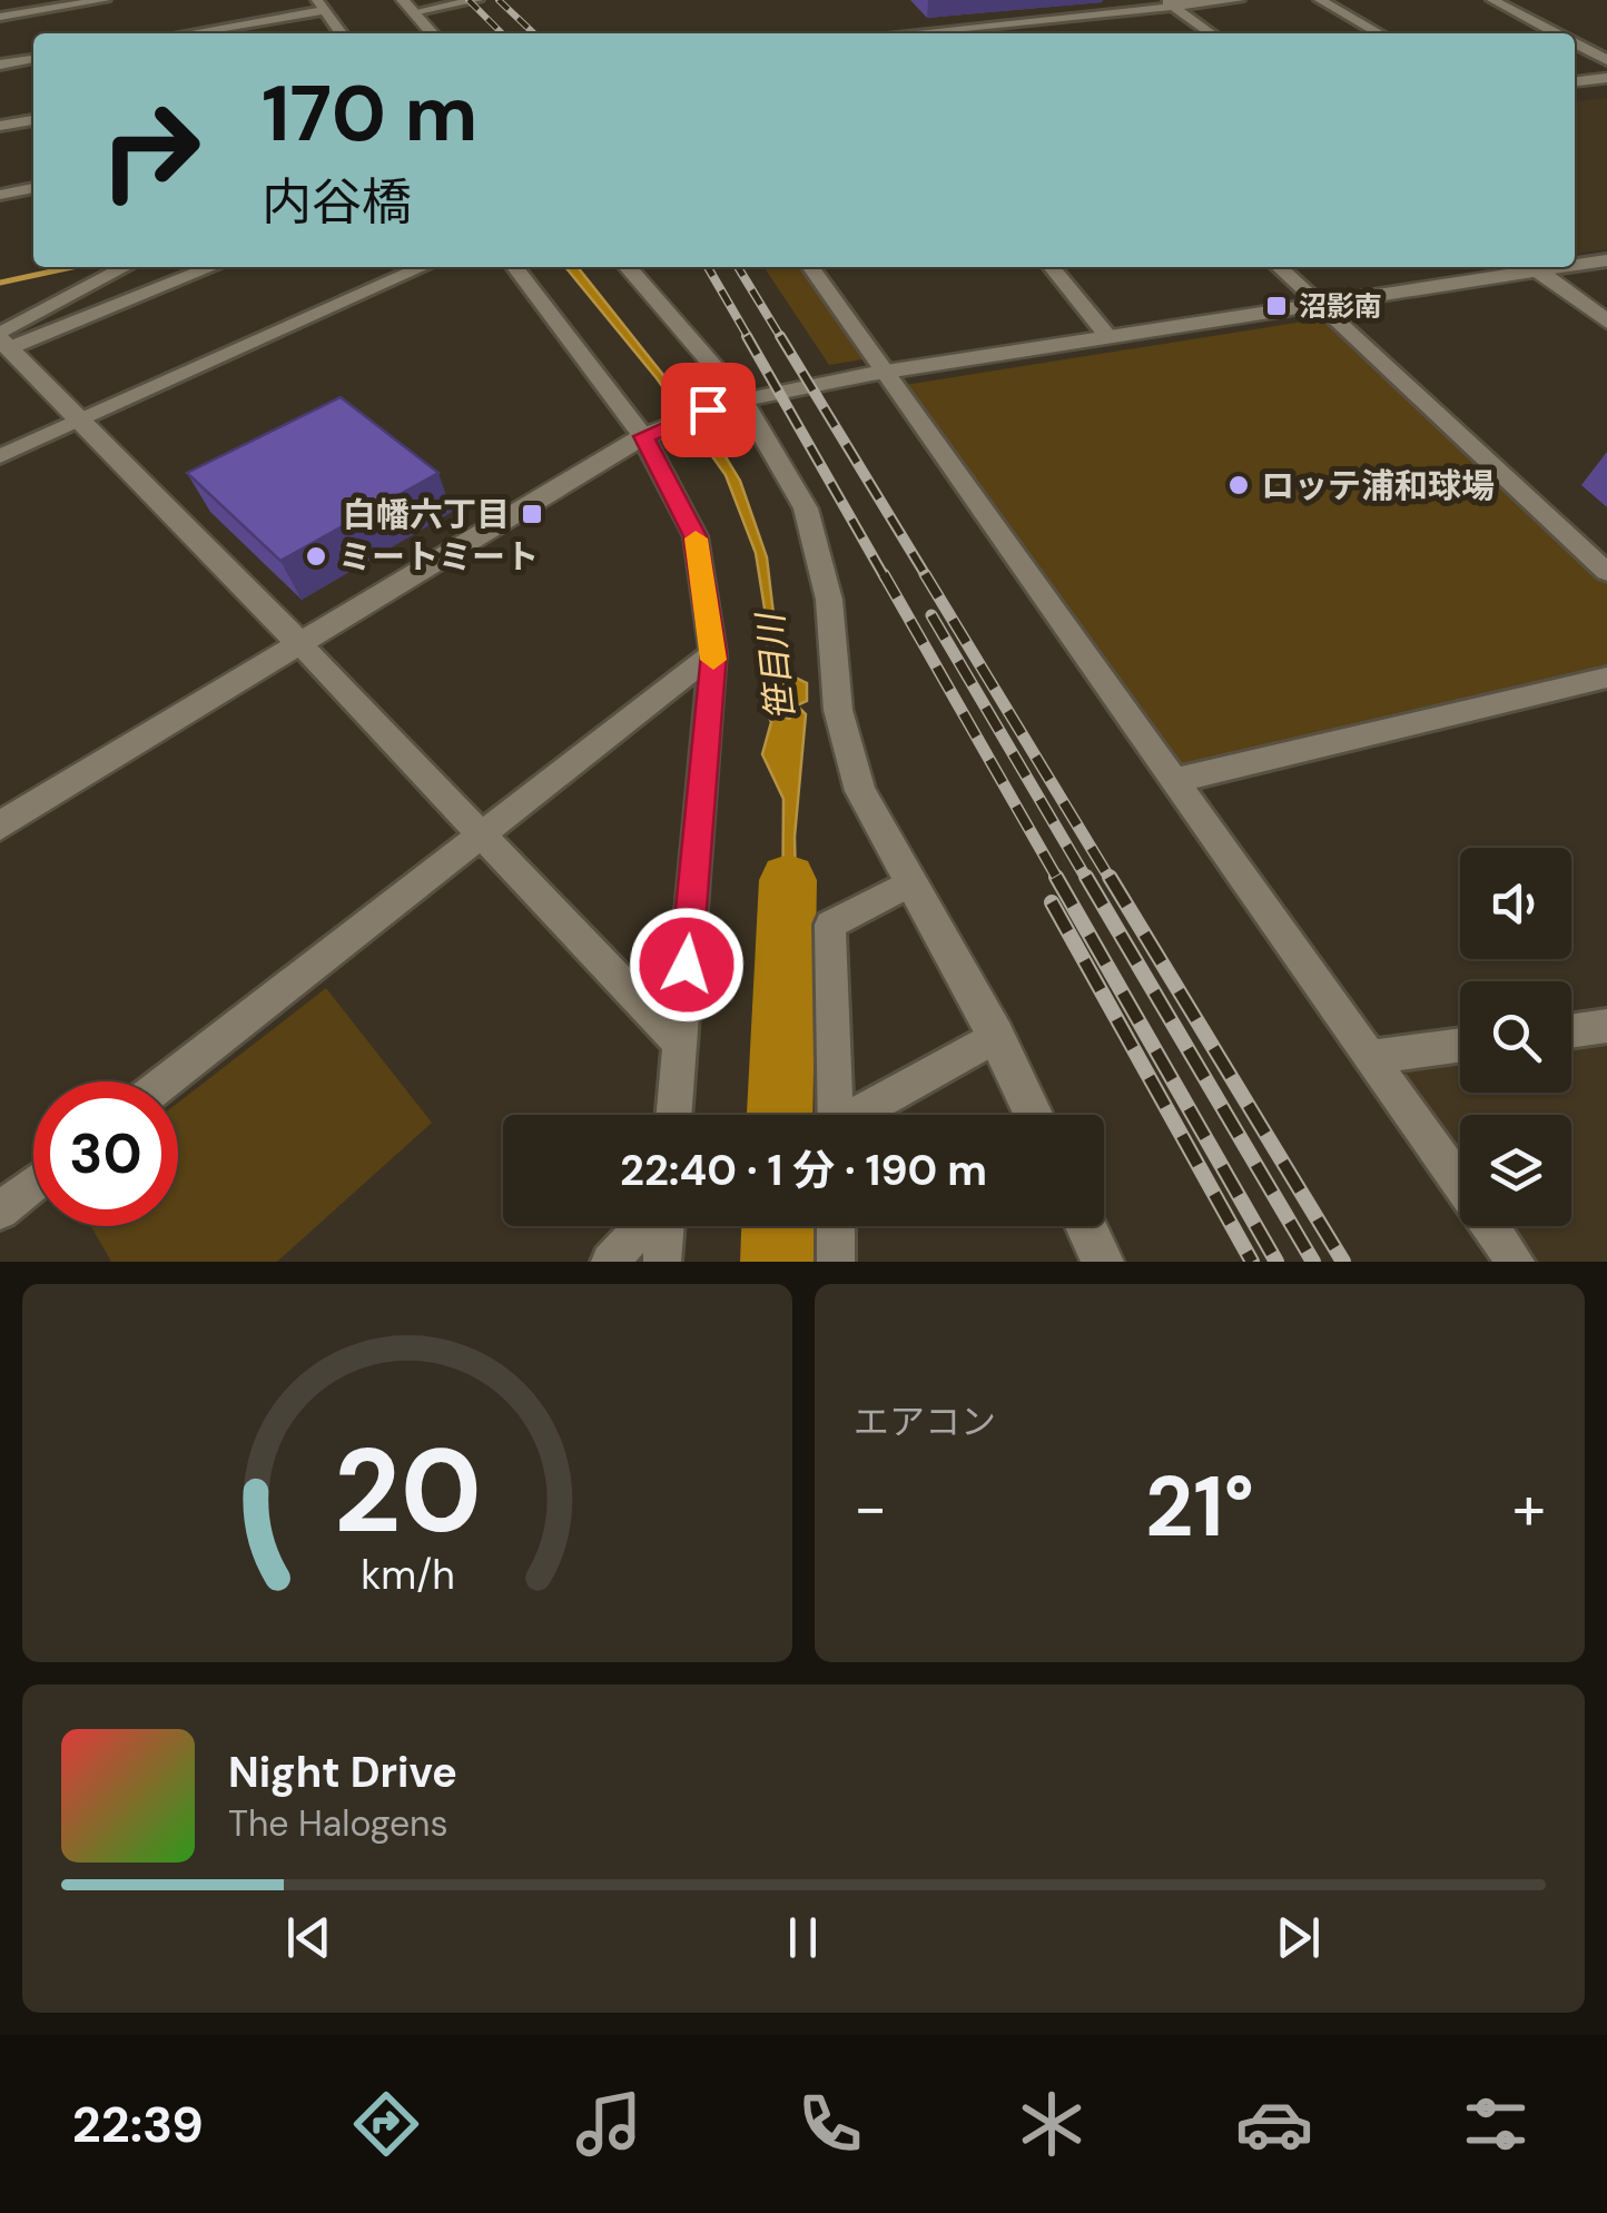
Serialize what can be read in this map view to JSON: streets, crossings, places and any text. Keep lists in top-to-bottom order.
{
  "water": ["笹目川"],
  "places": {
    "transit": ["沼影南", "白幡六丁目"],
    "other": ["ロッテ浦和球場", "ミートミート"]
  },
  "page": {
    "turn": ["170 m", "内谷橋"],
    "limit": "30",
    "trip": "22:40 · 1 分 · 190 m",
    "tile": "エアコン",
    "heat": ["−", "21°", "+"],
    "song": ["Night Drive", "The Halogens"],
    "tabs": "22:39",
    "gauge": ["20", "km/h"]
  }
}
